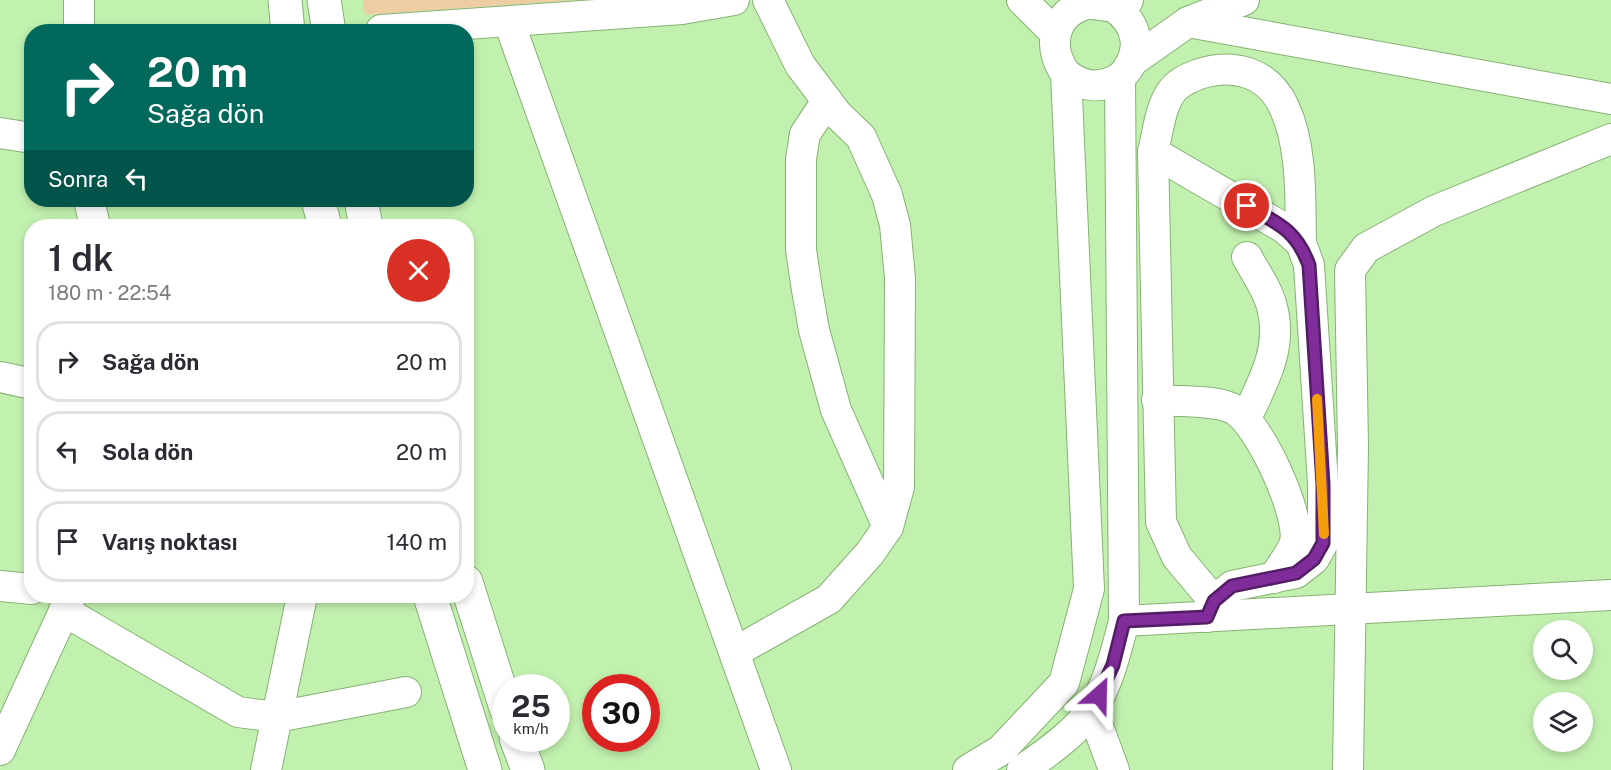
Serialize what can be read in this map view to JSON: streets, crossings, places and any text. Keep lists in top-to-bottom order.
{
  "page": {
    "turn": ["20 m", "Sağa dön"],
    "then": "Sonra",
    "heading": ["1 dk", "180 m · 22:54"],
    "list": [
      {
        "name": "Sağa dön",
        "value": "20 m"
      },
      {
        "name": "Sola dön",
        "value": "20 m"
      },
      {
        "name": "Varış noktası",
        "value": "140 m"
      }
    ],
    "speed": "25 km/h",
    "limit": "30"
  }
}
